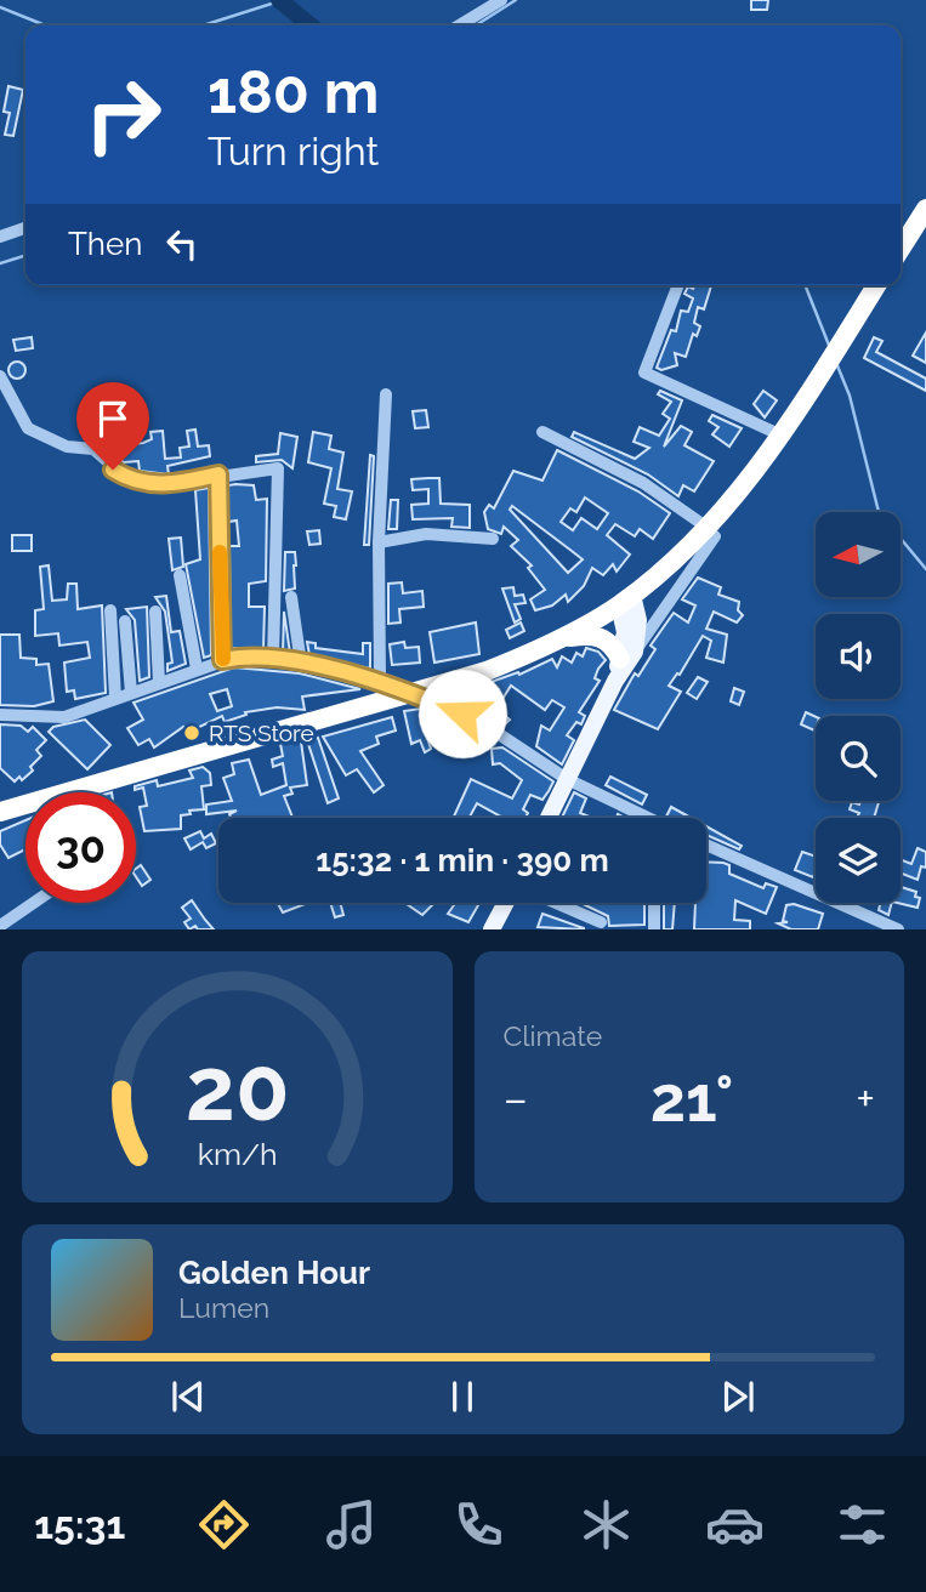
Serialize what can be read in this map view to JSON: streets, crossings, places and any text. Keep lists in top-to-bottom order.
{
  "places": ["RTS Store"],
  "north": "left",
  "page": {
    "turn": ["180 m", "Turn right"],
    "then": "Then",
    "limit": "30",
    "trip": "15:32 · 1 min · 390 m",
    "tile": "Climate",
    "heat": ["−", "21°", "+"],
    "song": ["Golden Hour", "Lumen"],
    "tabs": "15:31",
    "gauge": ["20", "km/h"]
  }
}
